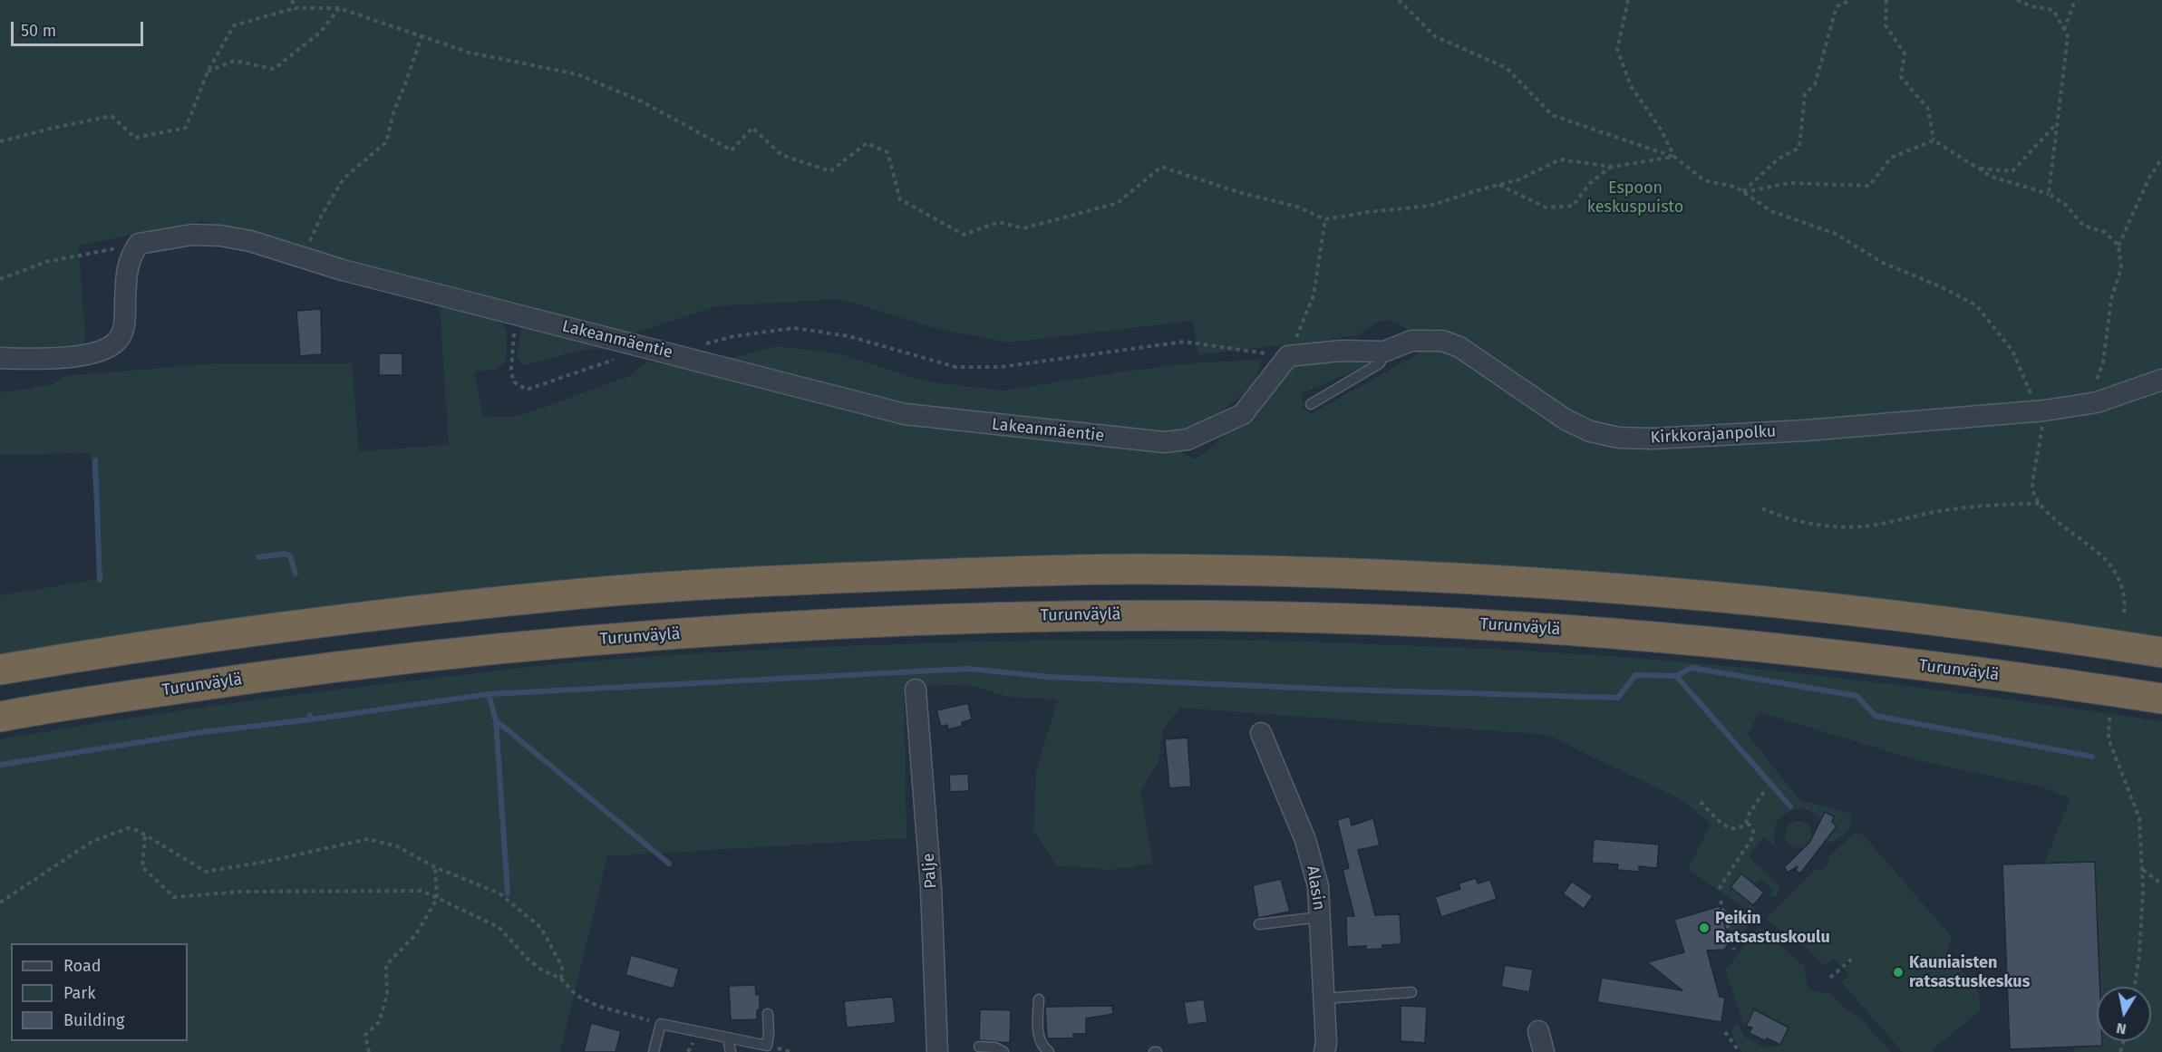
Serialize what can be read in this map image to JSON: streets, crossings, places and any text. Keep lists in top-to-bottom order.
{
  "streets": {
    "highway": ["Turunväylä"],
    "street": [
      "Lakeanmäentie",
      "Kirkkorajanpolku",
      "Palje",
      "Alasin"
    ]
  },
  "crossings": [
    ["Lakeanmäentie", "Kirkkorajanpolku"]
  ],
  "parks": ["Espoon keskuspuisto"],
  "places": ["Peikin Ratsastuskoulu", "Kauniaisten ratsastuskeskus"],
  "legend": ["Road", "Park", "Building"],
  "scale_bar": "50 m",
  "north": "bottom"
}
